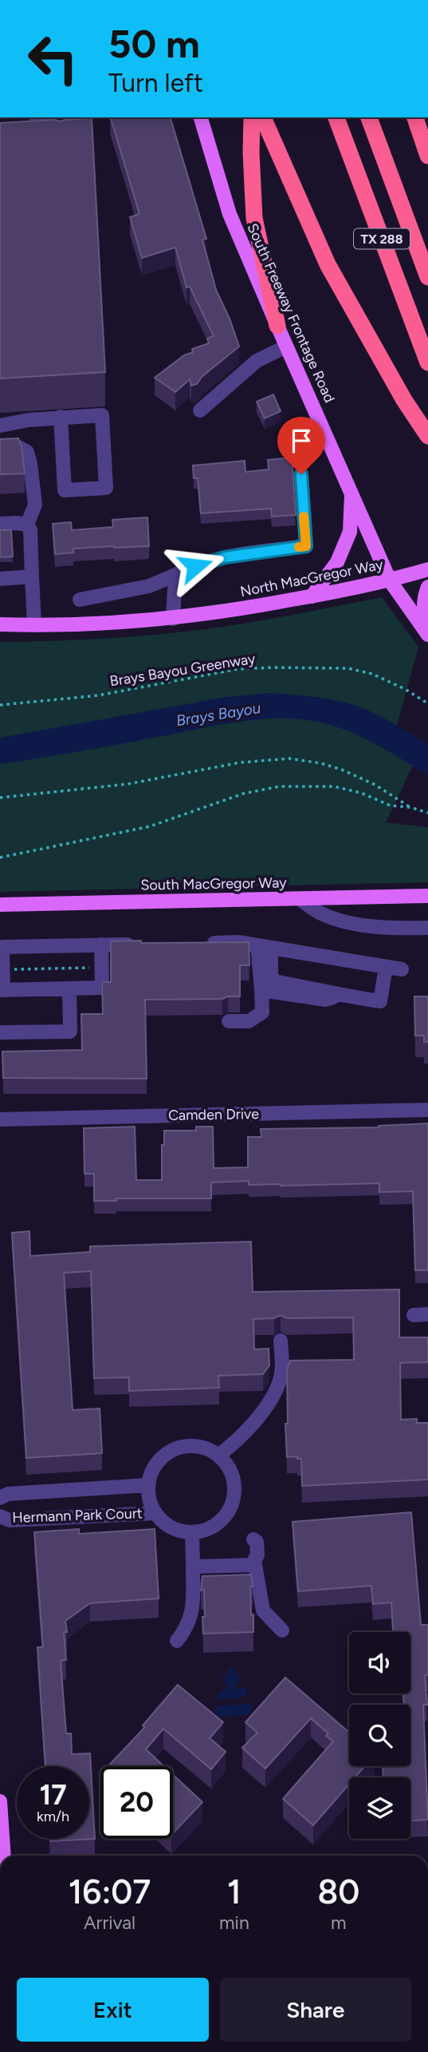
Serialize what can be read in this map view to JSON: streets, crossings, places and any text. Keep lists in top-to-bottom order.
{
  "streets": {
    "highway": ["TX 288"],
    "main road": ["South Freeway Frontage Road", "North MacGregor Way", "South MacGregor Way"],
    "street": ["Camden Drive", "Hermann Park Court"],
    "path": ["Brays Bayou Greenway"]
  },
  "crossings": [
    ["South Freeway Frontage Road", "North MacGregor Way"]
  ],
  "water": ["Brays Bayou"],
  "page": {
    "turn": ["50 m", "Turn left"],
    "speed": "17 km/h",
    "limit": "20",
    "eta": [
      "16:07",
      "Arrival",
      "1",
      "min",
      "80",
      "m"
    ],
    "buttons": ["Exit", "Share"]
  }
}
